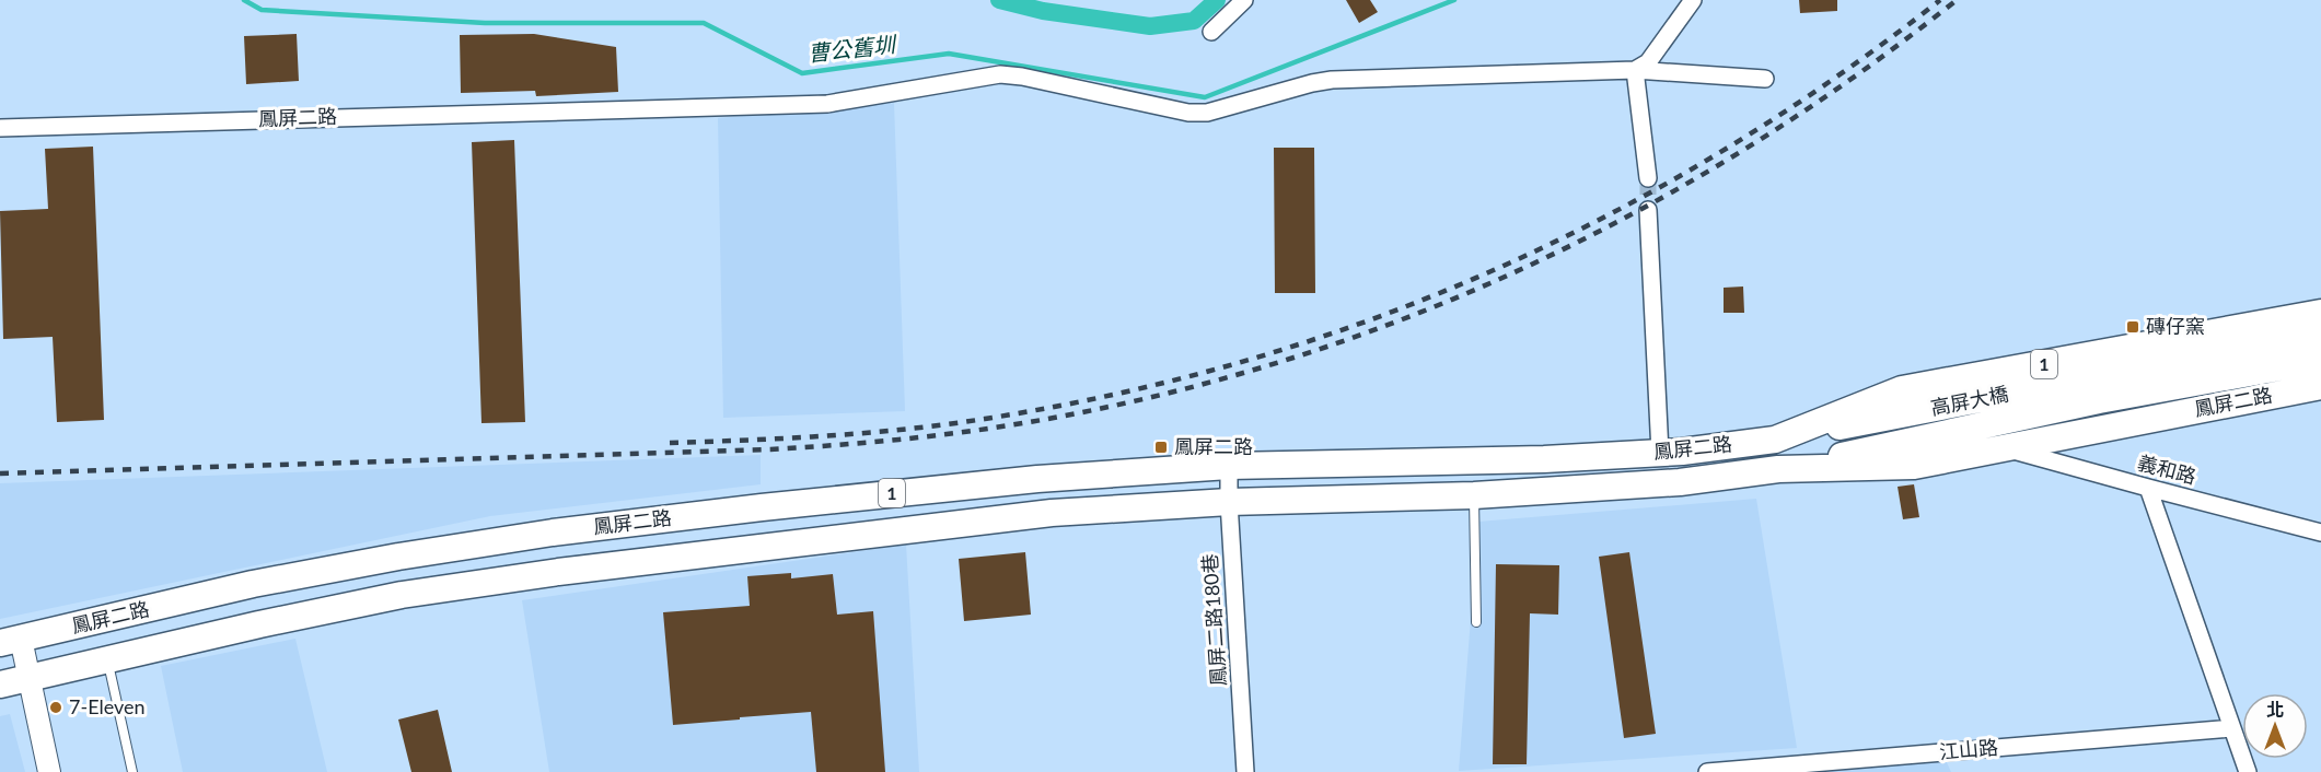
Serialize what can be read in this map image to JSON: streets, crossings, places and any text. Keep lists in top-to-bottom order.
{
  "streets": {
    "main road": ["鳳屏二路", "1", "高屏大橋"],
    "street": ["義和路", "鳳屏二路180巷", "江山路"]
  },
  "crossings": [
    ["鳳屏二路", "高屏大橋"],
    ["鳳屏二路", "義和路"],
    ["鳳屏二路", "鳳屏二路180巷"]
  ],
  "water": ["曹公舊圳"],
  "places": {
    "transit": ["磚仔窯", "鳳屏二路"],
    "other": ["7-Eleven"]
  },
  "north": "top"
}
